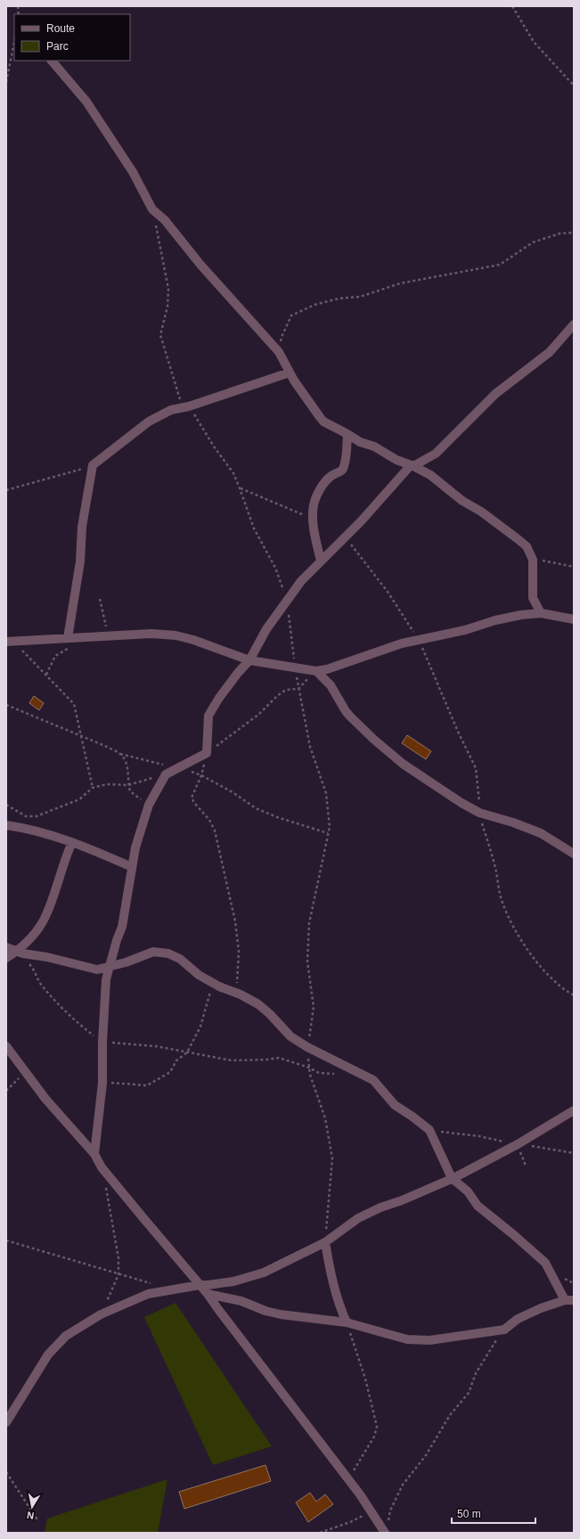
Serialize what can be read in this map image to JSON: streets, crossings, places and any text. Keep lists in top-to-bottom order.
{
  "legend": ["Route", "Parc"],
  "scale_bar": "50 m",
  "north": "bottom"
}
